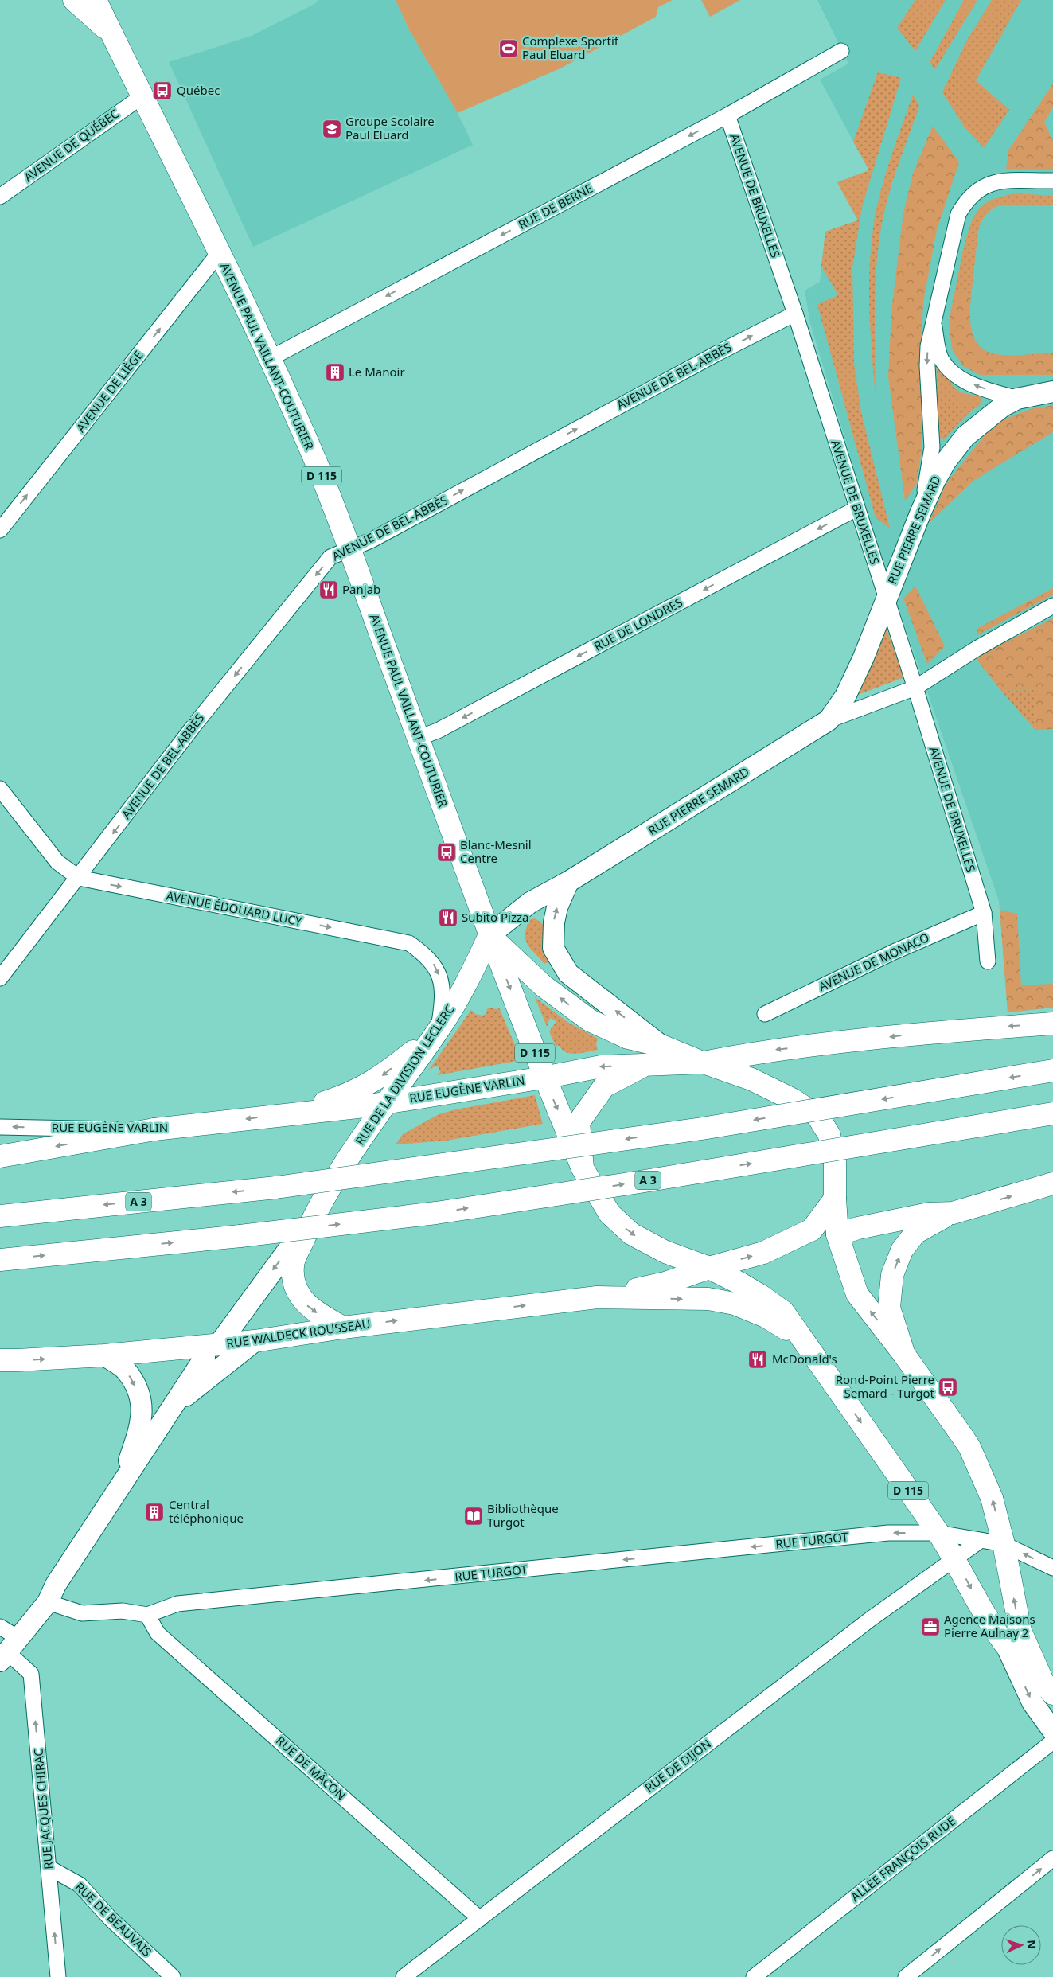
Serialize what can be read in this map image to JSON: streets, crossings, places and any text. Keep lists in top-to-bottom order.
{
  "streets": {
    "main road": [
      "AVENUE PAUL VAILLANT-COUTURIER",
      "D 115",
      "RUE PIERRE SEMARD",
      "RUE DE LA DIVISION LECLERC",
      "RUE EUGÈNE VARLIN",
      "A 3",
      "RUE WALDECK ROUSSEAU"
    ],
    "street": [
      "AVENUE DE QUÉBEC",
      "AVENUE DE BRUXELLES",
      "RUE DE BERNE",
      "AVENUE DE BEL-ABBÈS",
      "AVENUE DE LIÈGE",
      "RUE DE LONDRES",
      "AVENUE ÉDOUARD LUCY",
      "AVENUE DE MONACO",
      "RUE TURGOT",
      "RUE DE DIJON",
      "RUE DE MÂCON",
      "RUE JACQUES CHIRAC",
      "ALLÉE FRANÇOIS RUDE",
      "RUE DE BEAUVAIS"
    ]
  },
  "crossings": [
    ["AVENUE DE QUÉBEC", "AVENUE PAUL VAILLANT-COUTURIER"],
    ["AVENUE DE BRUXELLES", "RUE DE BERNE"],
    ["AVENUE DE BRUXELLES", "AVENUE DE BEL-ABBÈS"],
    ["AVENUE DE BRUXELLES", "RUE PIERRE SEMARD"],
    ["AVENUE DE BRUXELLES", "RUE DE LONDRES"],
    ["AVENUE DE BRUXELLES", "AVENUE DE MONACO"],
    ["RUE DE BERNE", "AVENUE PAUL VAILLANT-COUTURIER"],
    ["AVENUE PAUL VAILLANT-COUTURIER", "AVENUE DE BEL-ABBÈS"],
    ["AVENUE PAUL VAILLANT-COUTURIER", "AVENUE DE LIÈGE"],
    ["AVENUE PAUL VAILLANT-COUTURIER", "D 115"],
    ["AVENUE PAUL VAILLANT-COUTURIER", "RUE PIERRE SEMARD"],
    ["AVENUE PAUL VAILLANT-COUTURIER", "RUE DE LONDRES"],
    ["AVENUE PAUL VAILLANT-COUTURIER", "RUE DE LA DIVISION LECLERC"],
    ["AVENUE PAUL VAILLANT-COUTURIER", "RUE EUGÈNE VARLIN"],
    ["AVENUE PAUL VAILLANT-COUTURIER", "RUE WALDECK ROUSSEAU"],
    ["AVENUE DE BEL-ABBÈS", "AVENUE ÉDOUARD LUCY"],
    ["D 115", "RUE WALDECK ROUSSEAU"],
    ["D 115", "RUE TURGOT"],
    ["D 115", "RUE DE DIJON"],
    ["RUE PIERRE SEMARD", "RUE DE LA DIVISION LECLERC"],
    ["AVENUE ÉDOUARD LUCY", "RUE DE LA DIVISION LECLERC"],
    ["AVENUE ÉDOUARD LUCY", "RUE EUGÈNE VARLIN"],
    ["RUE DE LA DIVISION LECLERC", "RUE EUGÈNE VARLIN"],
    ["RUE DE LA DIVISION LECLERC", "RUE WALDECK ROUSSEAU"],
    ["RUE DE LA DIVISION LECLERC", "RUE TURGOT"],
    ["RUE DE LA DIVISION LECLERC", "RUE JACQUES CHIRAC"],
    ["RUE TURGOT", "RUE DE DIJON"],
    ["RUE TURGOT", "RUE DE MÂCON"],
    ["RUE DE DIJON", "RUE DE MÂCON"],
    ["RUE JACQUES CHIRAC", "RUE DE BEAUVAIS"]
  ],
  "one_way": [
    "RUE DE BERNE",
    "AVENUE DE LIÈGE",
    "RUE DE LONDRES",
    "AVENUE ÉDOUARD LUCY",
    "RUE TURGOT",
    "RUE JACQUES CHIRAC"
  ],
  "places": {
    "sports": ["Complexe Sportif Paul Eluard"],
    "bus stop": ["Québec", "Blanc-Mesnil Centre", "Rond-Point Pierre Semard - Turgot"],
    "school or university": ["Groupe Scolaire Paul Eluard"],
    "building": ["Le Manoir", "Central téléphonique"],
    "restaurant": ["Panjab", "Subito Pizza", "McDonald's"],
    "library": ["Bibliothèque Turgot"],
    "office": ["Agence Maisons Pierre Aulnay 2"]
  },
  "north": "right"
}
